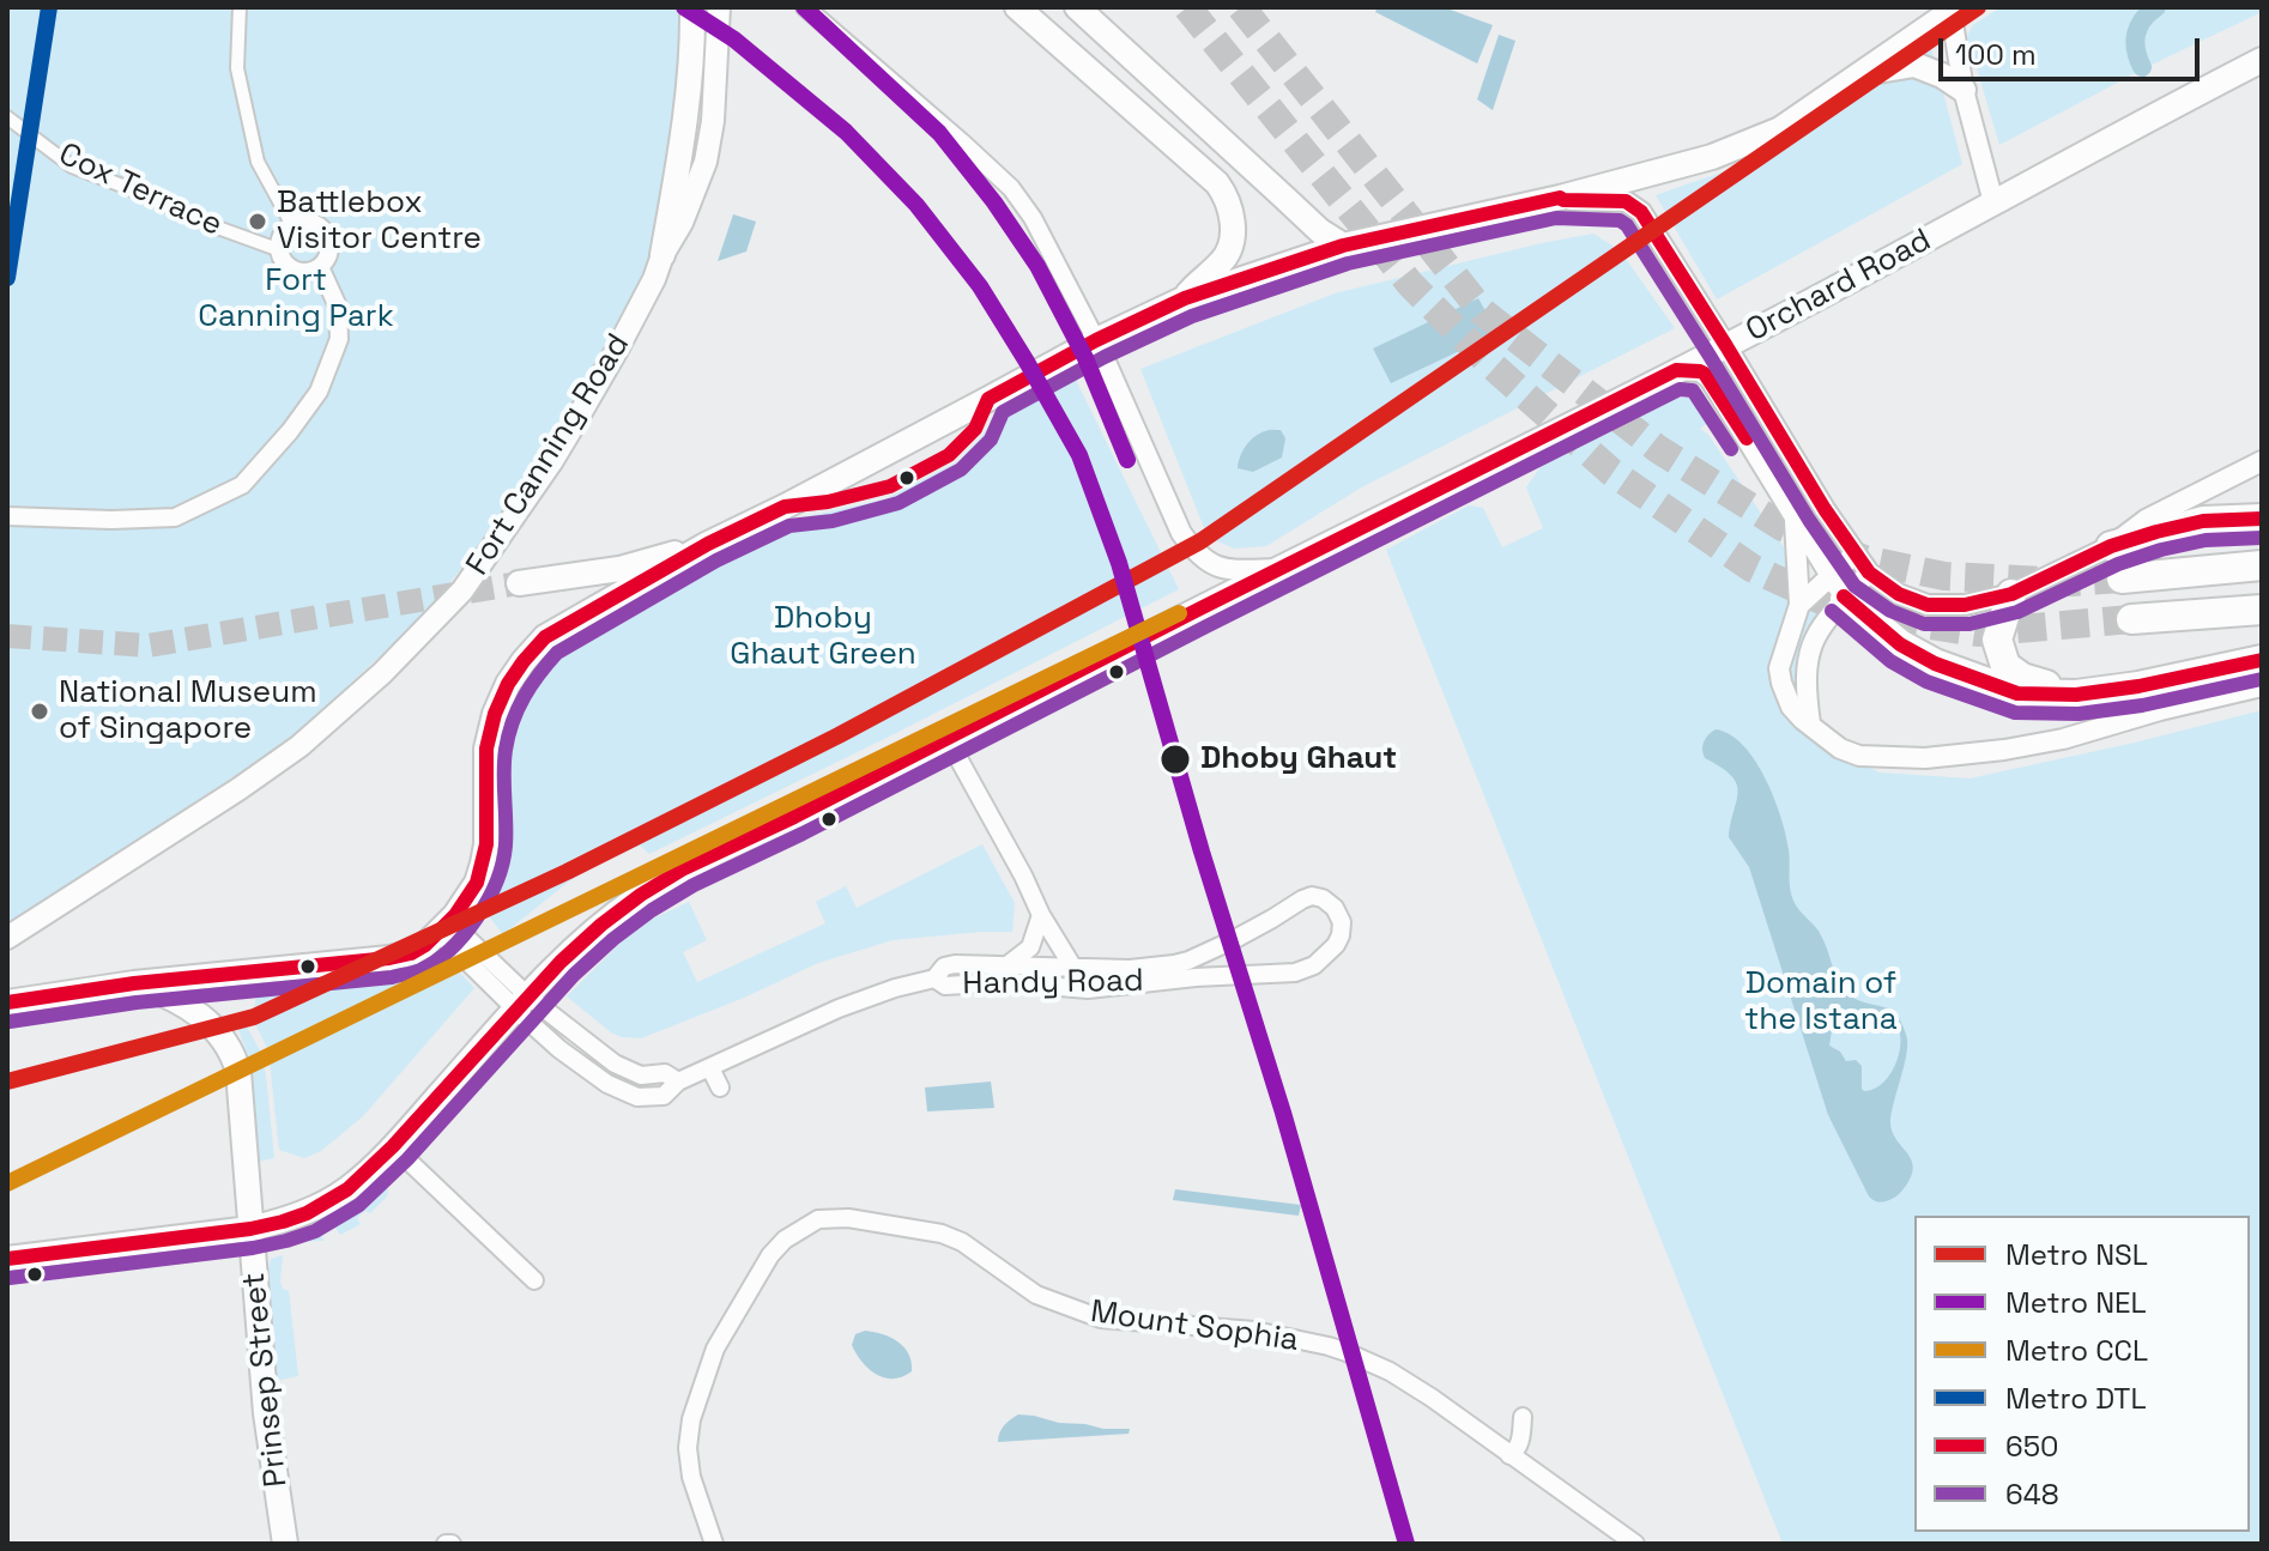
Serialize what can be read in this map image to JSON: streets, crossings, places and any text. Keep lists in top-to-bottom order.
{
  "streets": {
    "main road": ["Orchard Road", "Fort Canning Road", "Prinsep Street"],
    "street": ["Cox Terrace", "Handy Road", "Mount Sophia"]
  },
  "crossings": [
    ["Orchard Road", "Handy Road"],
    ["Orchard Road", "Prinsep Street"]
  ],
  "parks": ["Fort Canning Park", "Dhoby Ghaut Green", "Domain of the Istana"],
  "places": ["Battlebox Visitor Centre", "National Museum of Singapore", "Dhoby Ghaut"],
  "lines": [
    "metro line NSL",
    "metro line NEL",
    "metro line DTL",
    "transit line 650",
    "transit line 648",
    "metro line CCL"
  ],
  "legend": [
    "Metro NSL",
    "Metro NEL",
    "Metro CCL",
    "Metro DTL",
    "650",
    "648"
  ],
  "scale_bar": "100 m"
}
